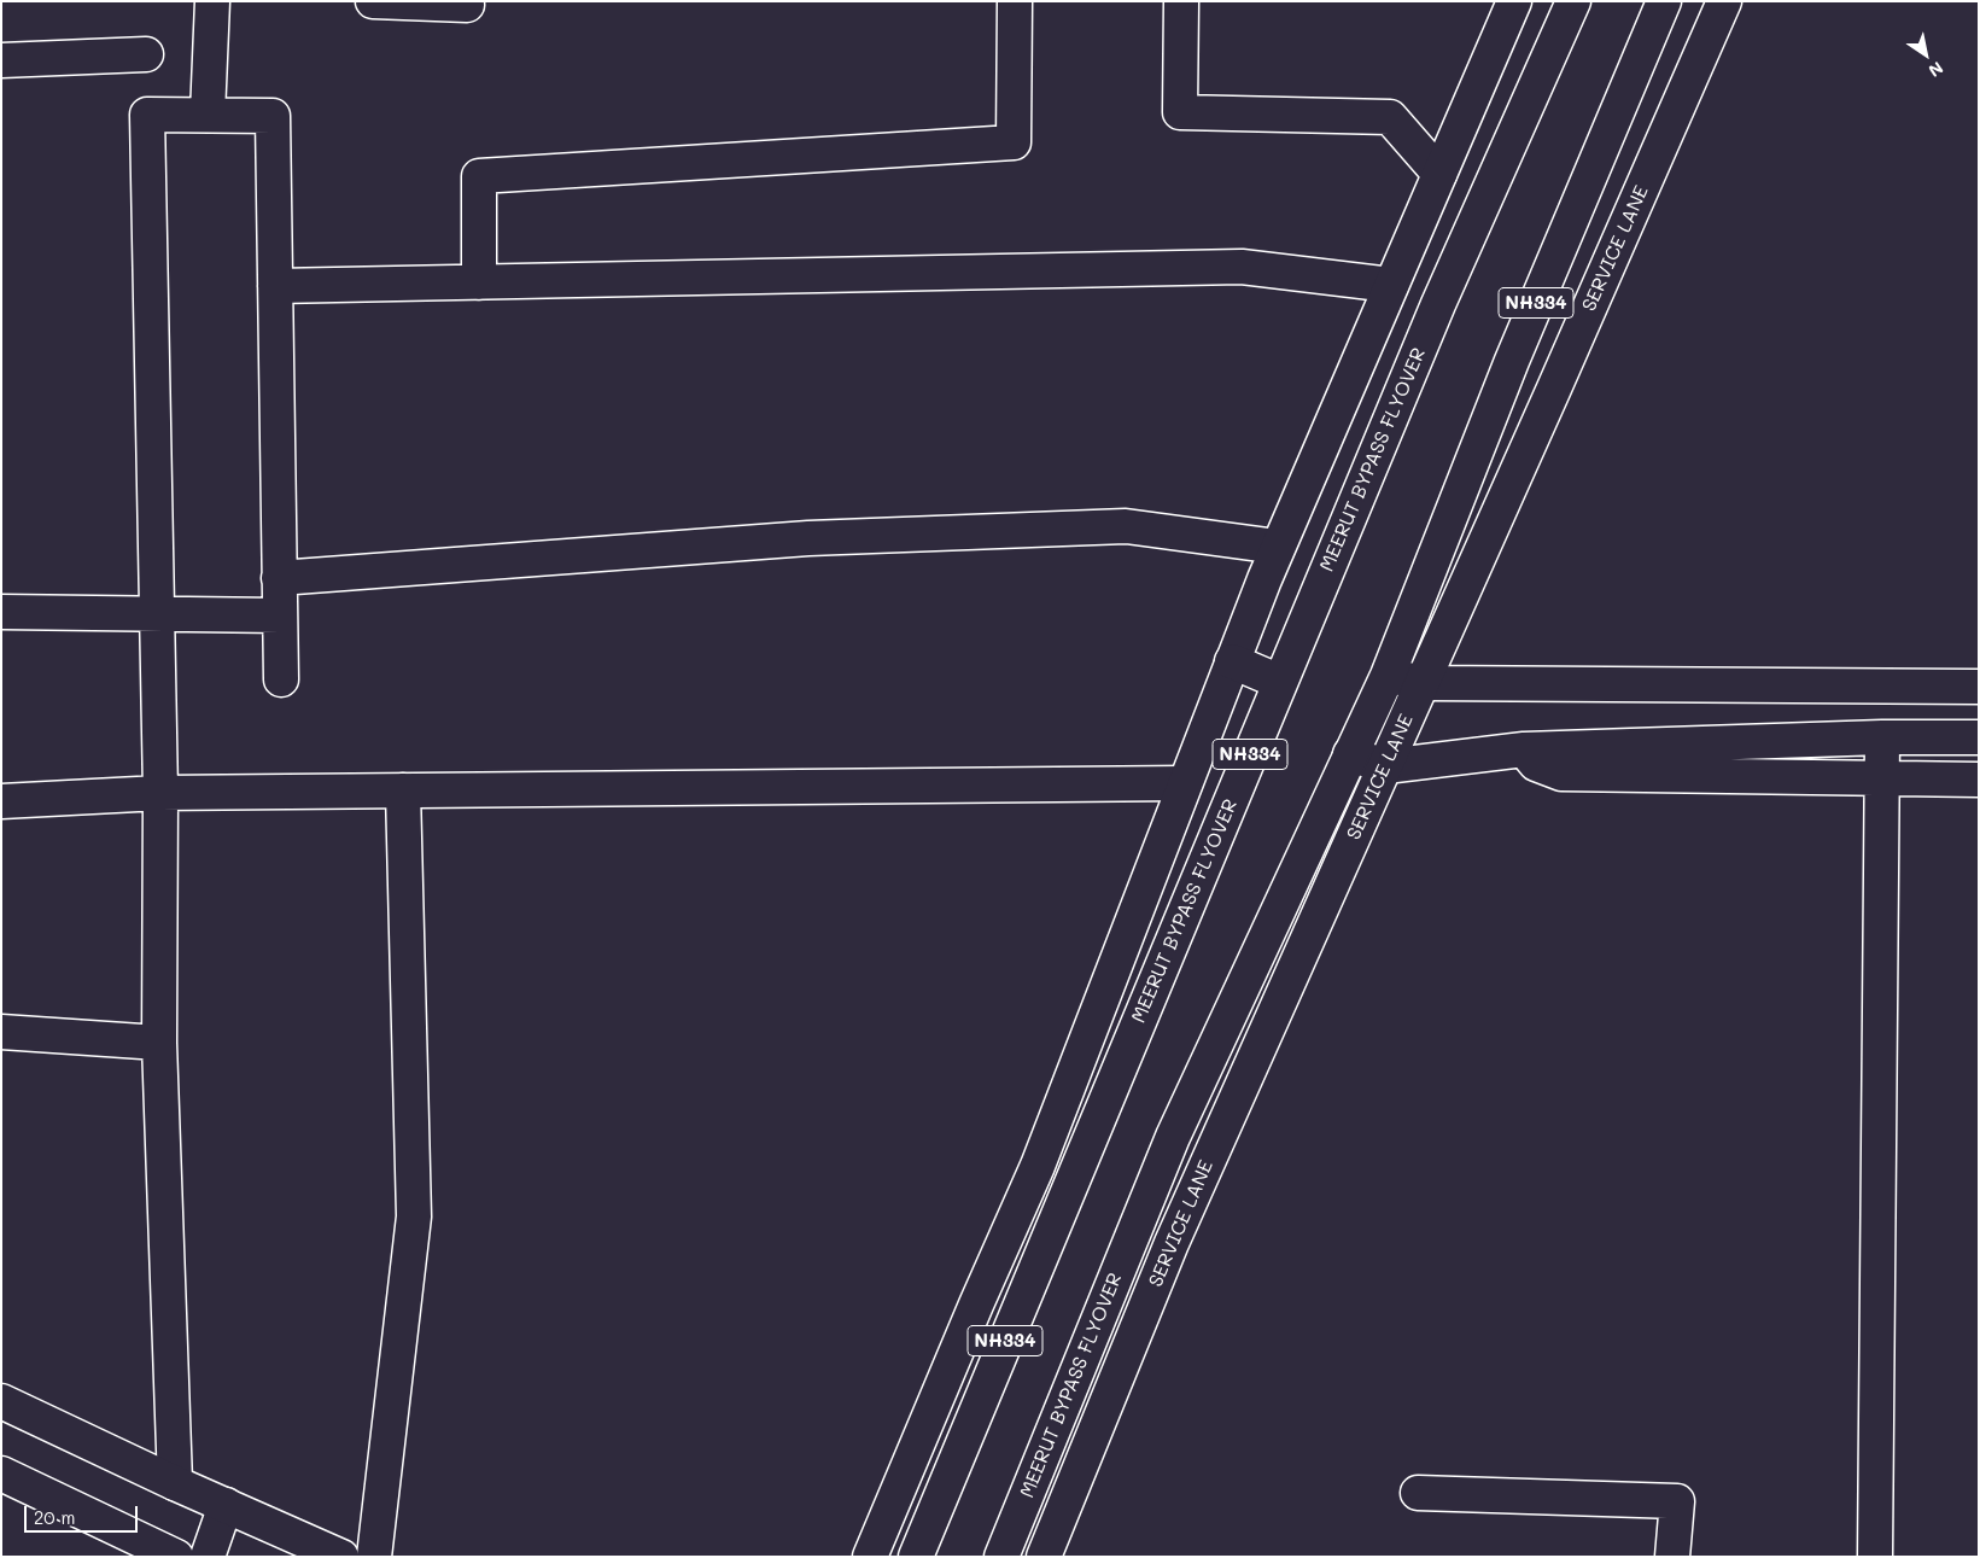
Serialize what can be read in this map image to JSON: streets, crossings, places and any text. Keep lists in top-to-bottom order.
{
  "streets": {
    "main road": ["SERVICE LANE", "NH334", "MEERUT BYPASS FLYOVER"]
  },
  "crossings": [
    ["NH334", "MEERUT BYPASS FLYOVER"]
  ],
  "scale_bar": "20 m",
  "north": "bottom right"
}
